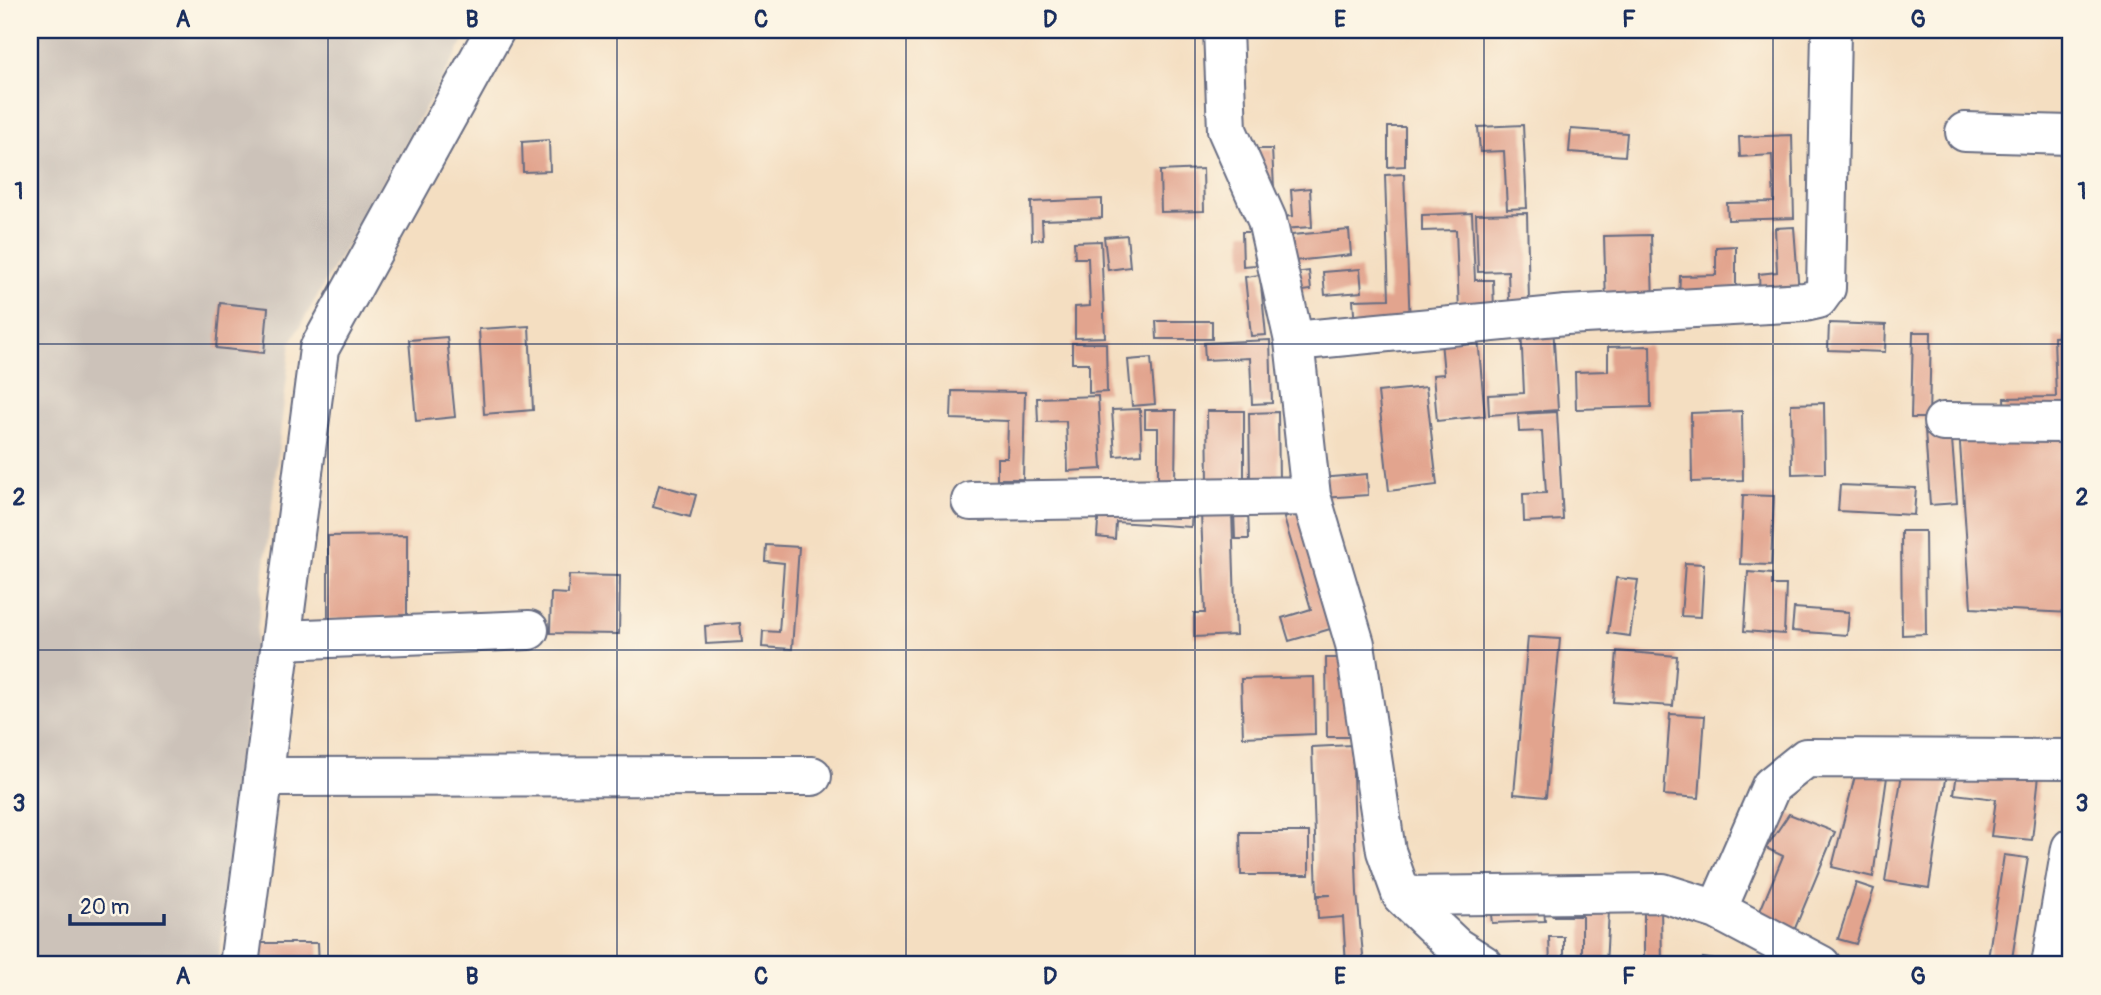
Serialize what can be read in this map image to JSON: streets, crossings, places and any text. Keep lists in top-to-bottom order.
{
  "scale_bar": "20 m",
  "grid": {
    "columns": [
      "A",
      "B",
      "C",
      "D",
      "E",
      "F",
      "G"
    ],
    "rows": ["1", "2", "3"]
  }
}
